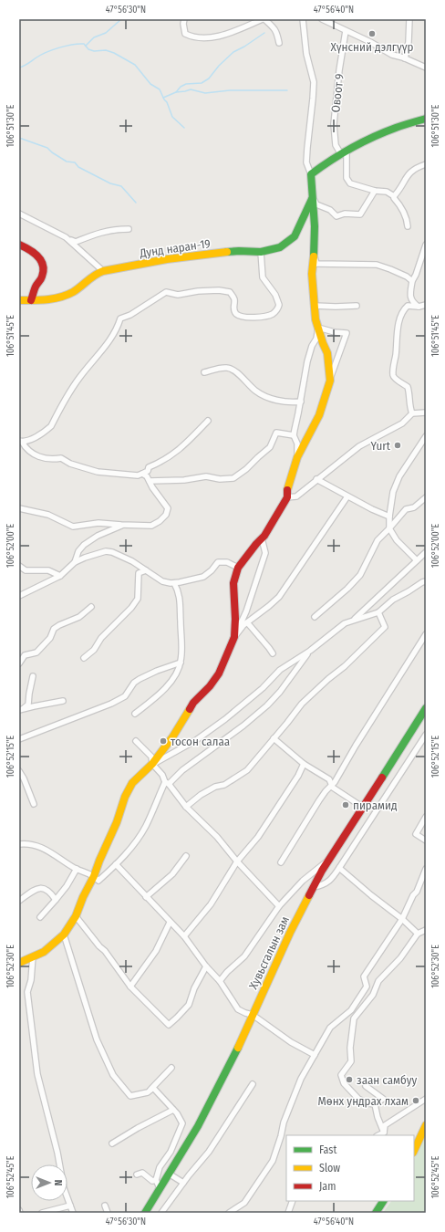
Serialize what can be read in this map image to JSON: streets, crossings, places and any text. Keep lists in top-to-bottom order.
{
  "streets": {
    "street": ["Овоот 9", "Дунд наран-19", "Хувьсгалын зам"]
  },
  "places": [
    "Хүнсний дэлгүүр",
    "Yurt",
    "тосон салаа",
    "пирамид",
    "заан самбуу",
    "Мөнх ундрах лхам"
  ],
  "legend": ["Fast", "Slow", "Jam"],
  "north": "right",
  "coordinates": [
    "47°56'30\"N",
    "47°56'40\"N",
    "106°51'30\"E",
    "106°51'45\"E",
    "106°52'00\"E",
    "106°52'15\"E",
    "106°52'30\"E",
    "106°52'45\"E"
  ]
}
